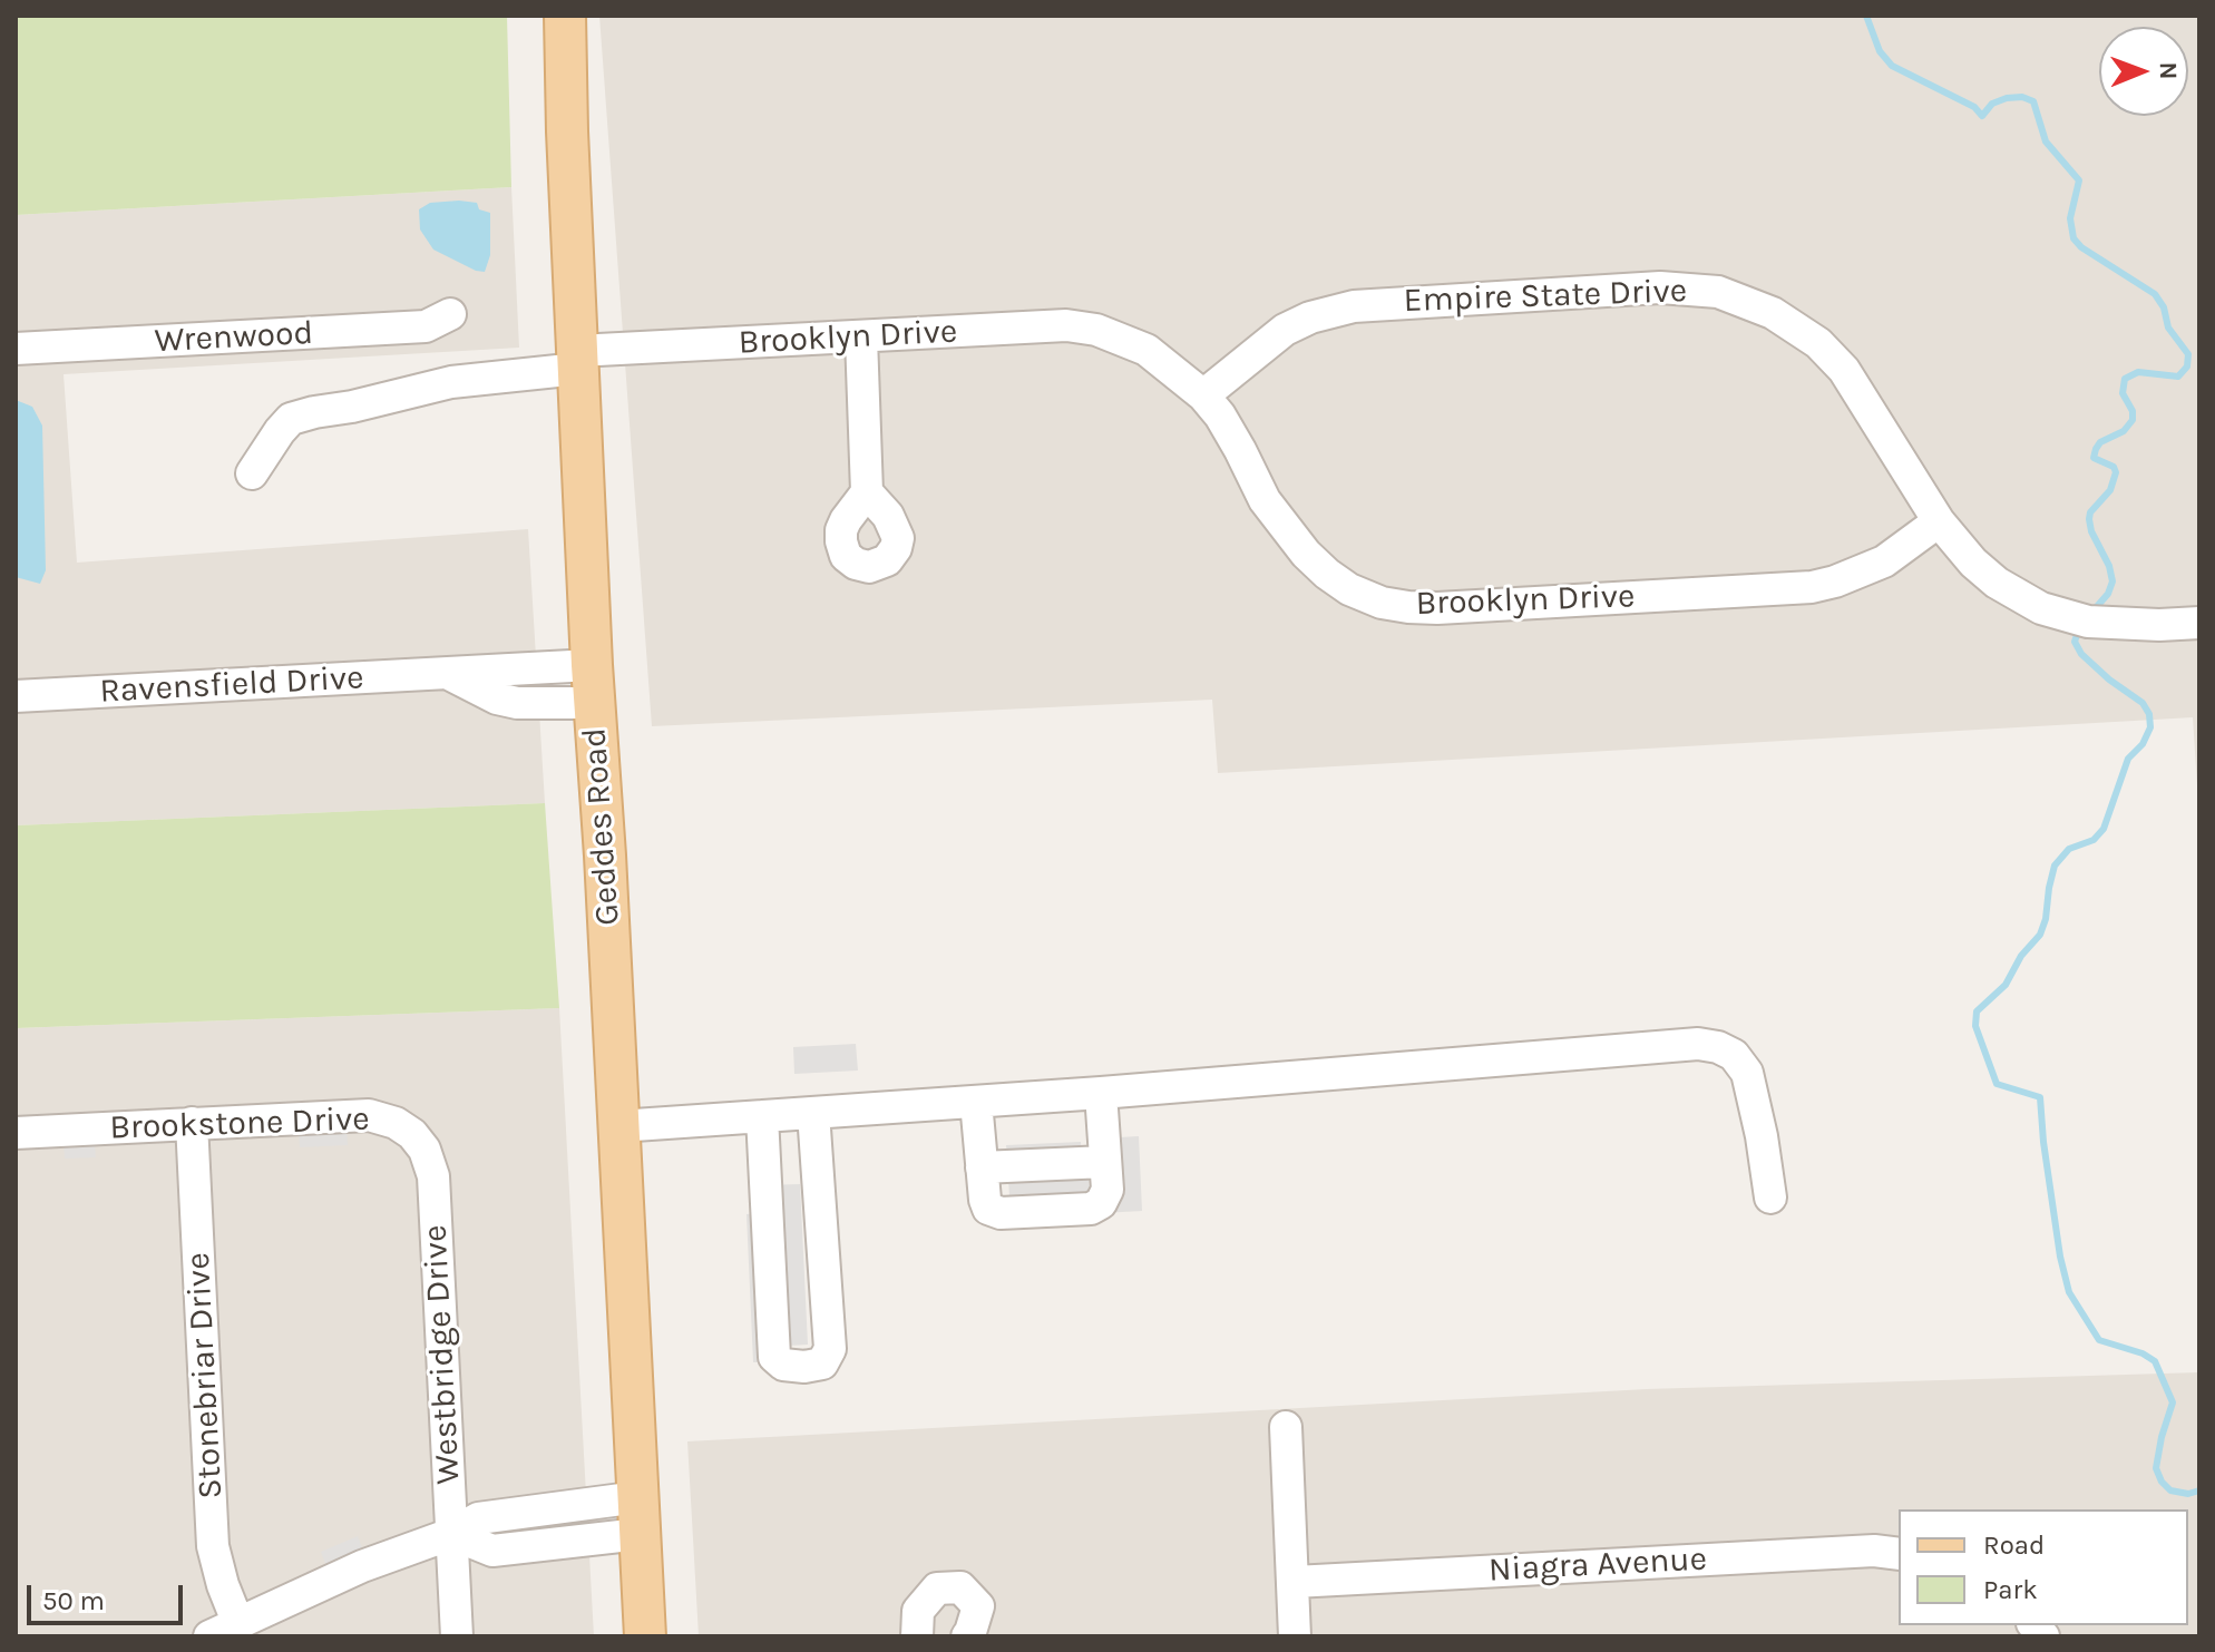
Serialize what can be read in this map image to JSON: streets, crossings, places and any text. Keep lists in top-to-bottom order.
{
  "streets": {
    "main road": ["Geddes Road"],
    "street": [
      "Empire State Drive",
      "Wrenwood",
      "Brooklyn Drive",
      "Ravensfield Drive",
      "Brookstone Drive",
      "Westbridge Drive",
      "Stonebriar Drive",
      "Niagra Avenue"
    ]
  },
  "crossings": [
    ["Empire State Drive", "Brooklyn Drive"],
    ["Brooklyn Drive", "Geddes Road"],
    ["Ravensfield Drive", "Geddes Road"],
    ["Brookstone Drive", "Westbridge Drive"],
    ["Brookstone Drive", "Stonebriar Drive"]
  ],
  "legend": ["Road", "Park"],
  "scale_bar": "50 m",
  "north": "right"
}
